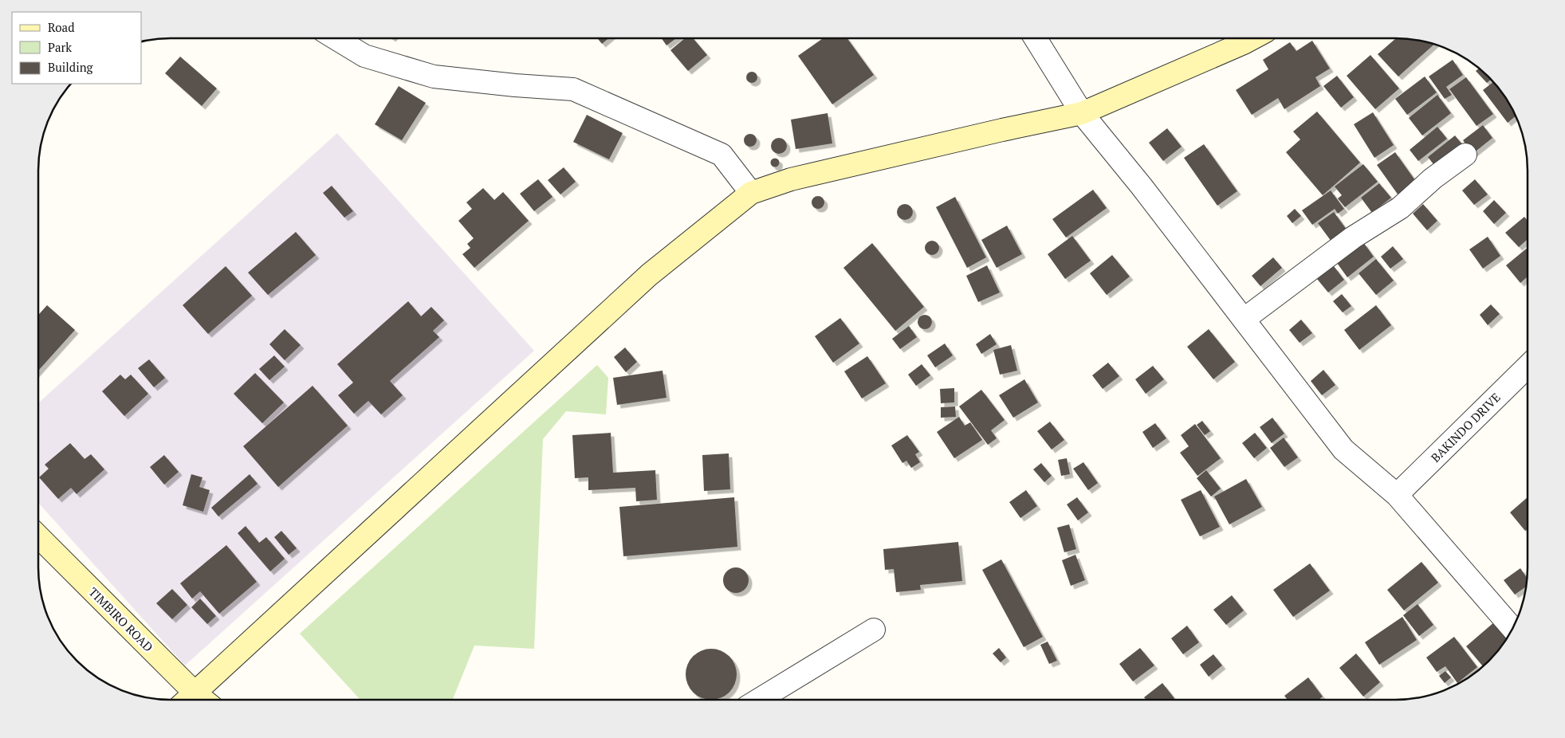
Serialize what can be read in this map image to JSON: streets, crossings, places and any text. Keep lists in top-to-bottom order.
{
  "streets": {
    "street": ["BAKINDO DRIVE", "TIMBIRO ROAD"]
  },
  "legend": ["Road", "Park", "Building"]
}
